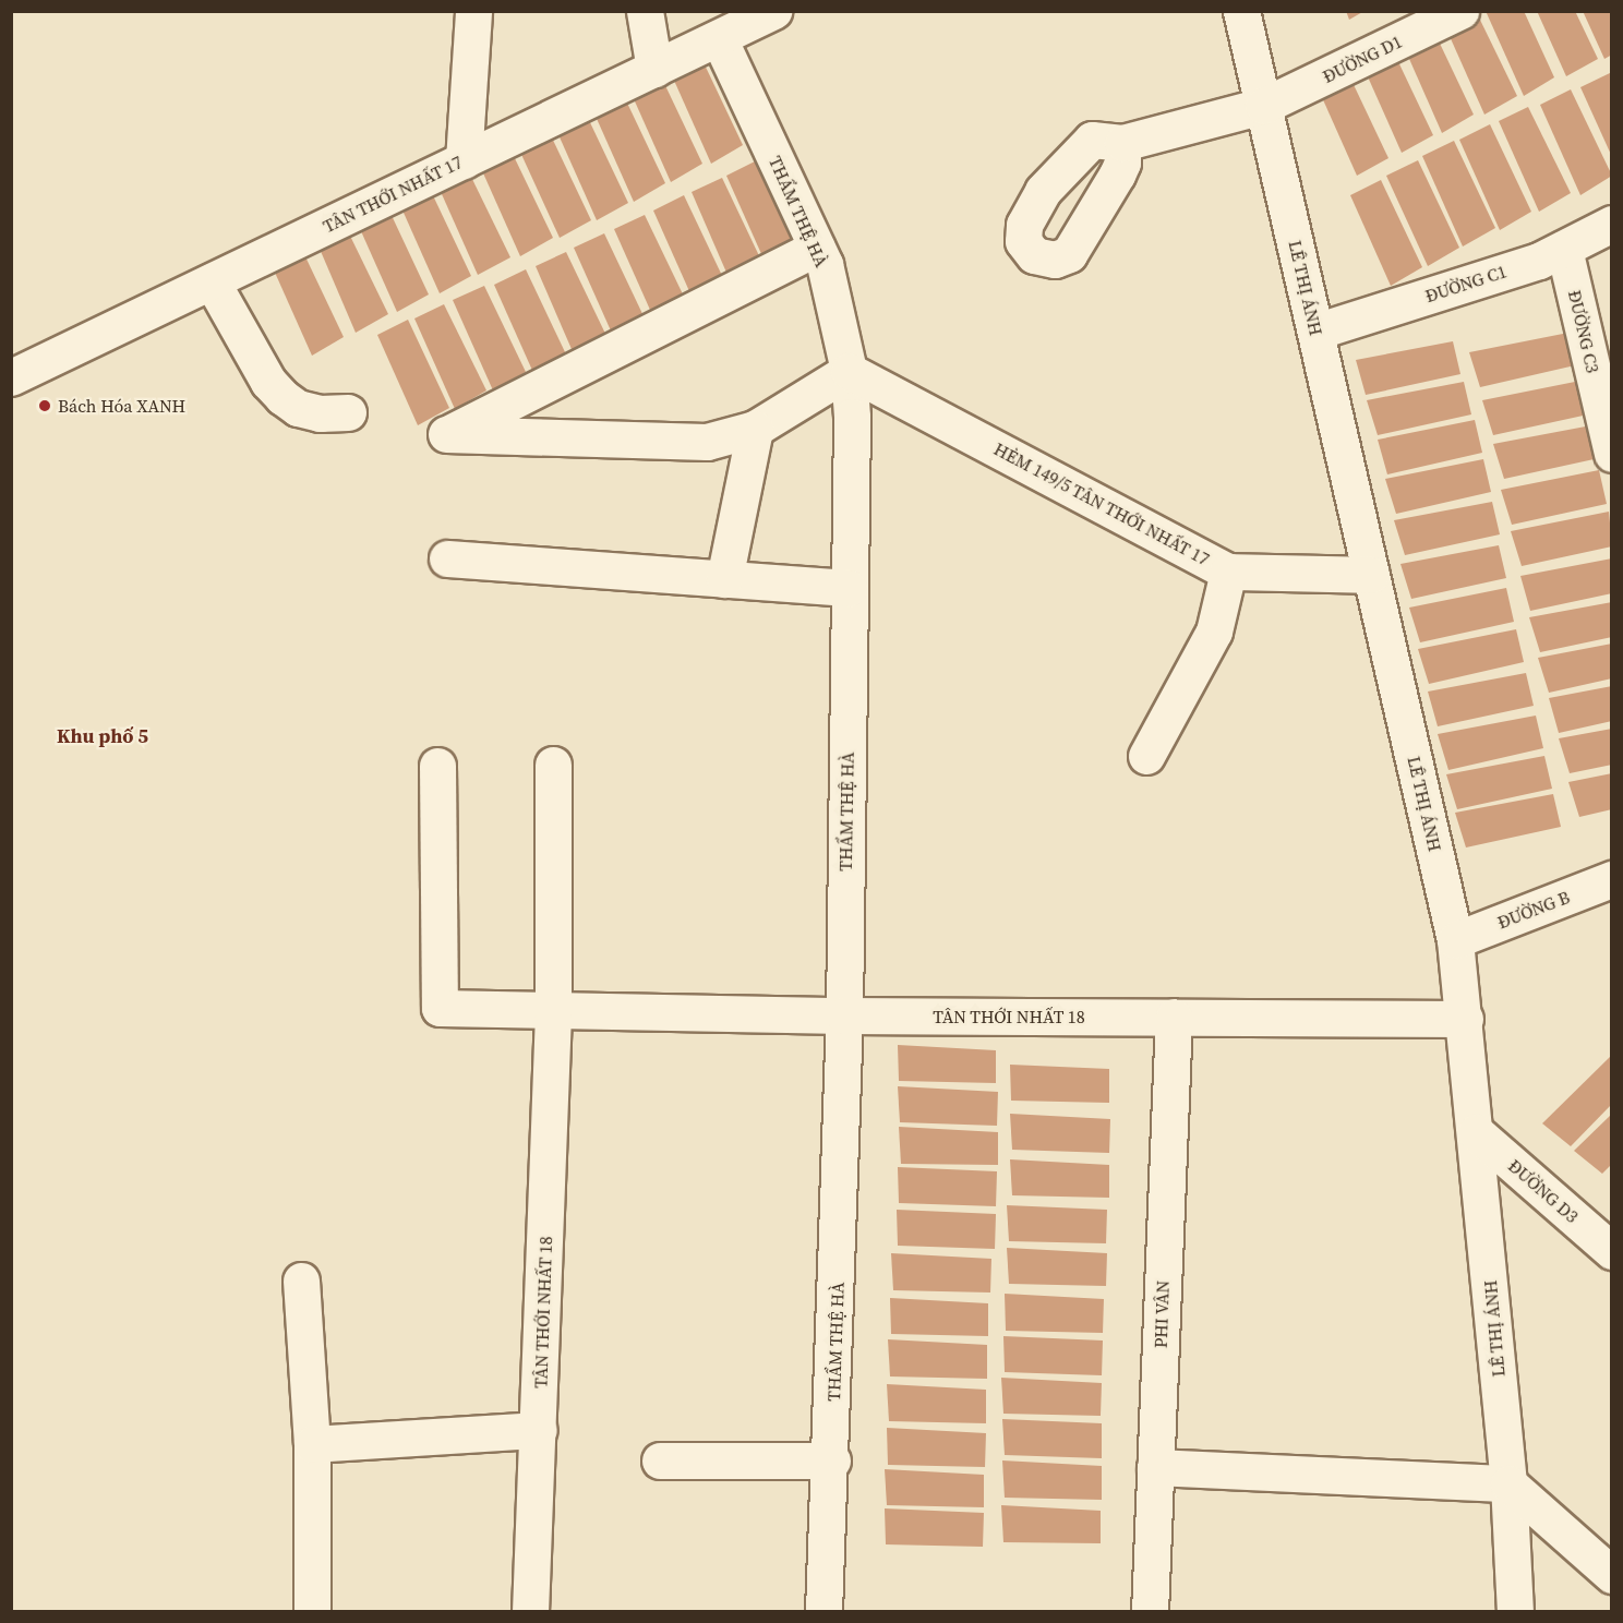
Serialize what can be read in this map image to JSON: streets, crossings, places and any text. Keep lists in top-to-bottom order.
{
  "streets": {
    "street": [
      "ĐƯỜNG D1",
      "TÂN THỚI NHẤT 17",
      "THẨM THỆ HÀ",
      "ĐƯỜNG C1",
      "LÊ THỊ ÁNH",
      "ĐƯỜNG C3",
      "HẺM 149/5 TÂN THỚI NHẤT 17",
      "ĐƯỜNG B",
      "TÂN THỚI NHẤT 18",
      "ĐƯỜNG D3",
      "PHI VÂN"
    ]
  },
  "crossings": [
    ["ĐƯỜNG D1", "LÊ THỊ ÁNH"],
    ["TÂN THỚI NHẤT 17", "THẨM THỆ HÀ"],
    ["THẨM THỆ HÀ", "HẺM 149/5 TÂN THỚI NHẤT 17"],
    ["THẨM THỆ HÀ", "TÂN THỚI NHẤT 18"],
    ["ĐƯỜNG C1", "LÊ THỊ ÁNH"],
    ["ĐƯỜNG C1", "ĐƯỜNG C3"],
    ["LÊ THỊ ÁNH", "HẺM 149/5 TÂN THỚI NHẤT 17"],
    ["LÊ THỊ ÁNH", "ĐƯỜNG B"],
    ["LÊ THỊ ÁNH", "TÂN THỚI NHẤT 18"],
    ["LÊ THỊ ÁNH", "ĐƯỜNG D3"],
    ["TÂN THỚI NHẤT 18", "PHI VÂN"]
  ],
  "districts": ["Khu phố 5"],
  "places": ["Bách Hóa XANH"]
}
